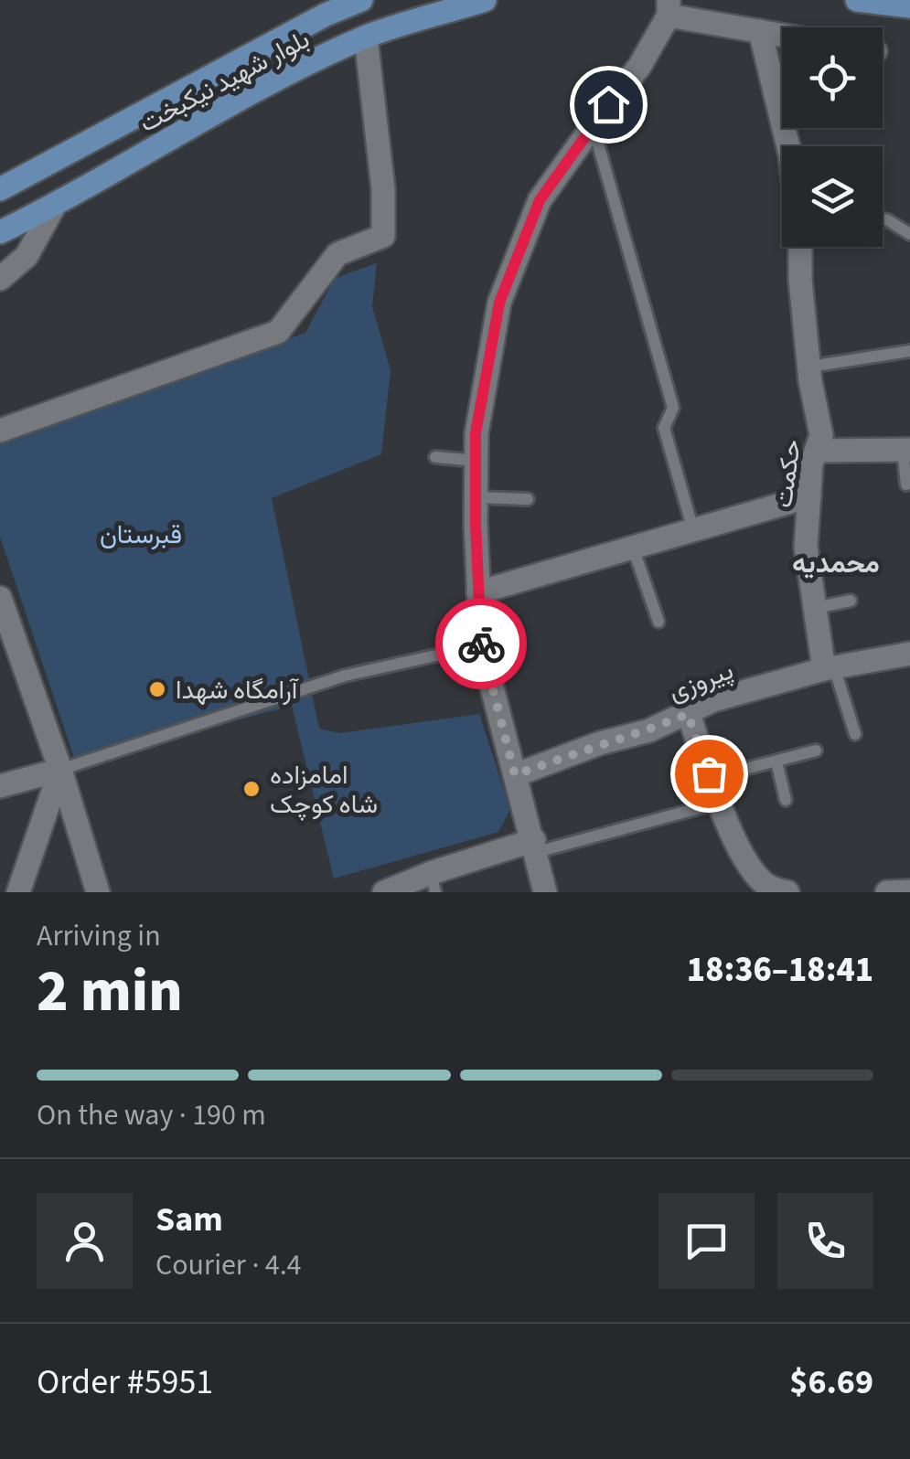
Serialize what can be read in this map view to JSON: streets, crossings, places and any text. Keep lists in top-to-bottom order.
{
  "streets": {
    "main road": ["بلوار شهید نیکبخت"],
    "street": ["حکمت", "پیروزی"]
  },
  "crossings": [
    ["حکمت", "پیروزی"]
  ],
  "districts": ["محمدیه"],
  "parks": ["قبرستان"],
  "places": ["آرامگاه شهدا", "امامزاده شاه کوچک"],
  "page": {
    "heading": ["2 min", "Arriving in", "18:36–18:41"],
    "panel": [
      "Sam",
      "Courier · 4.4",
      "Order #5951",
      "$6.69"
    ],
    "bar": "On the way · 190 m"
  }
}
